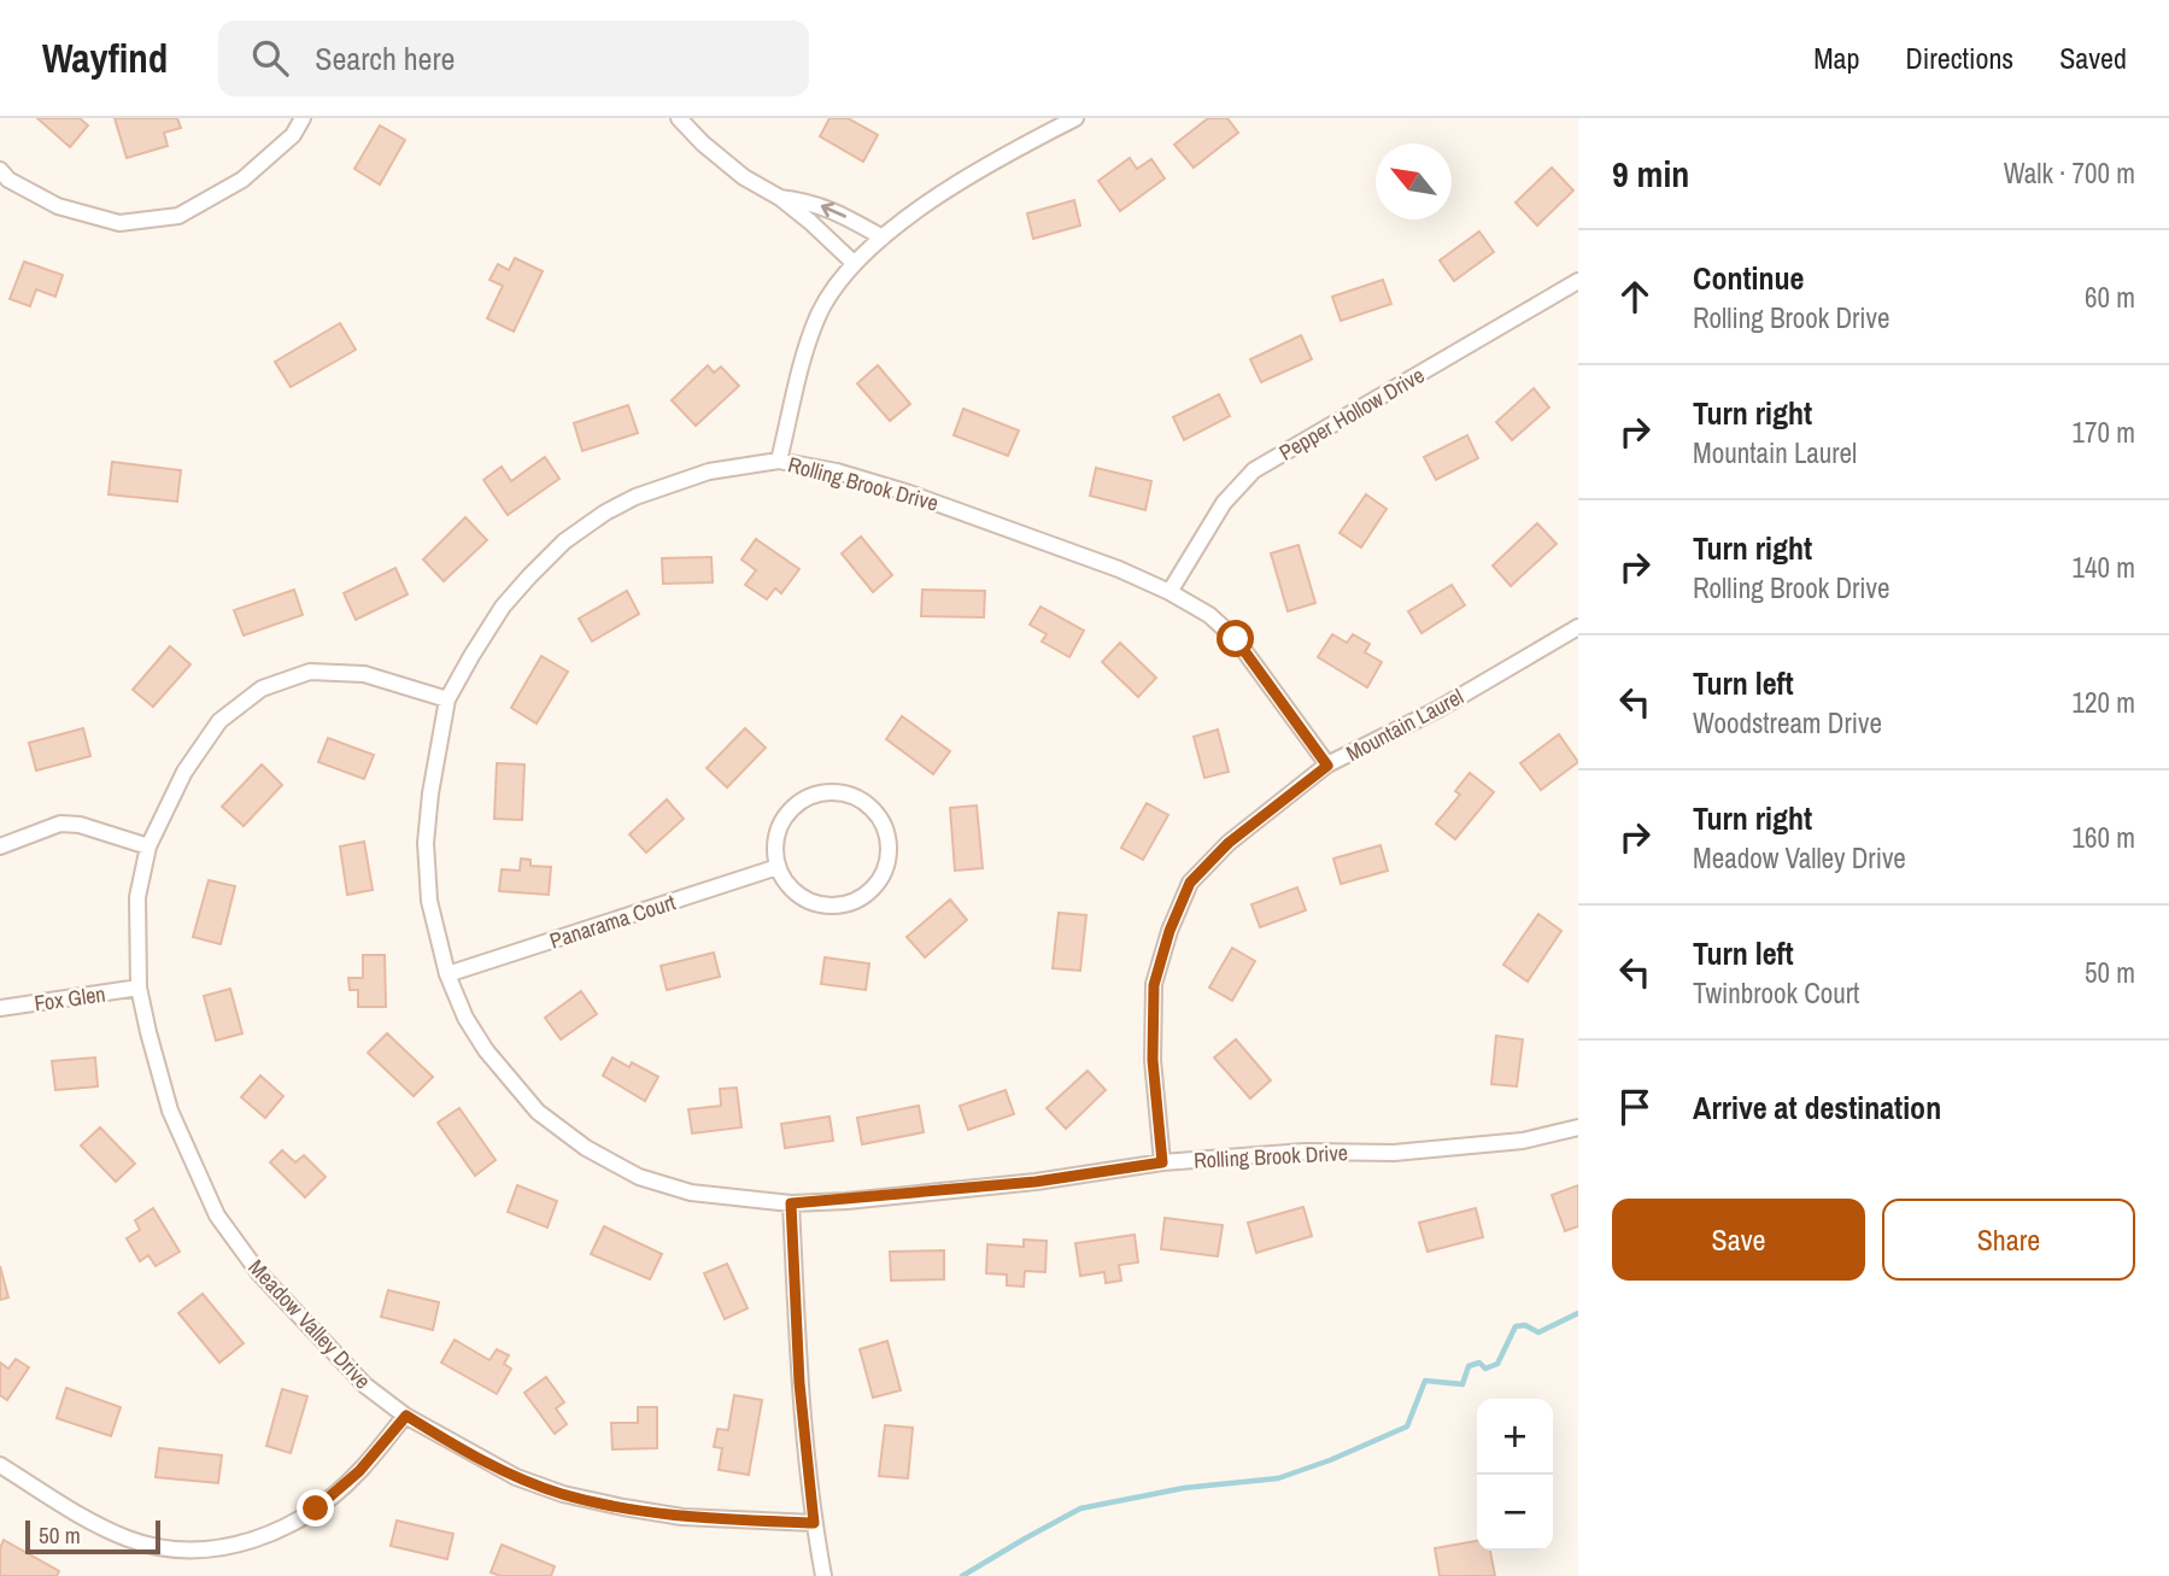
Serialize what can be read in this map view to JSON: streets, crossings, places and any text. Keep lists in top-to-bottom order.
{
  "streets": {
    "street": [
      "Pepper Hollow Drive",
      "Rolling Brook Drive",
      "Mountain Laurel",
      "Panarama Court",
      "Fox Glen",
      "Meadow Valley Drive"
    ]
  },
  "crossings": [
    ["Pepper Hollow Drive", "Rolling Brook Drive"],
    ["Rolling Brook Drive", "Mountain Laurel"],
    ["Rolling Brook Drive", "Panarama Court"],
    ["Rolling Brook Drive", "Meadow Valley Drive"],
    ["Fox Glen", "Meadow Valley Drive"]
  ],
  "scale_bar": "50 m",
  "north": "top left",
  "page": {
    "header": "Wayfind",
    "search": "Search here",
    "nav": ["Map", "Directions", "Saved"],
    "heading": ["9 min", "Walk · 700 m"],
    "list": [
      ["Continue", "Rolling Brook Drive", "60 m"],
      ["Turn right", "Mountain Laurel", "170 m"],
      ["Turn right", "Rolling Brook Drive", "140 m"],
      ["Turn left", "Woodstream Drive", "120 m"],
      ["Turn right", "Meadow Valley Drive", "160 m"],
      ["Turn left", "Twinbrook Court", "50 m"],
      "Arrive at destination"
    ],
    "buttons": ["Save", "Share"],
    "map_buttons": ["+", "−"],
    "scale": "50 m"
  }
}
